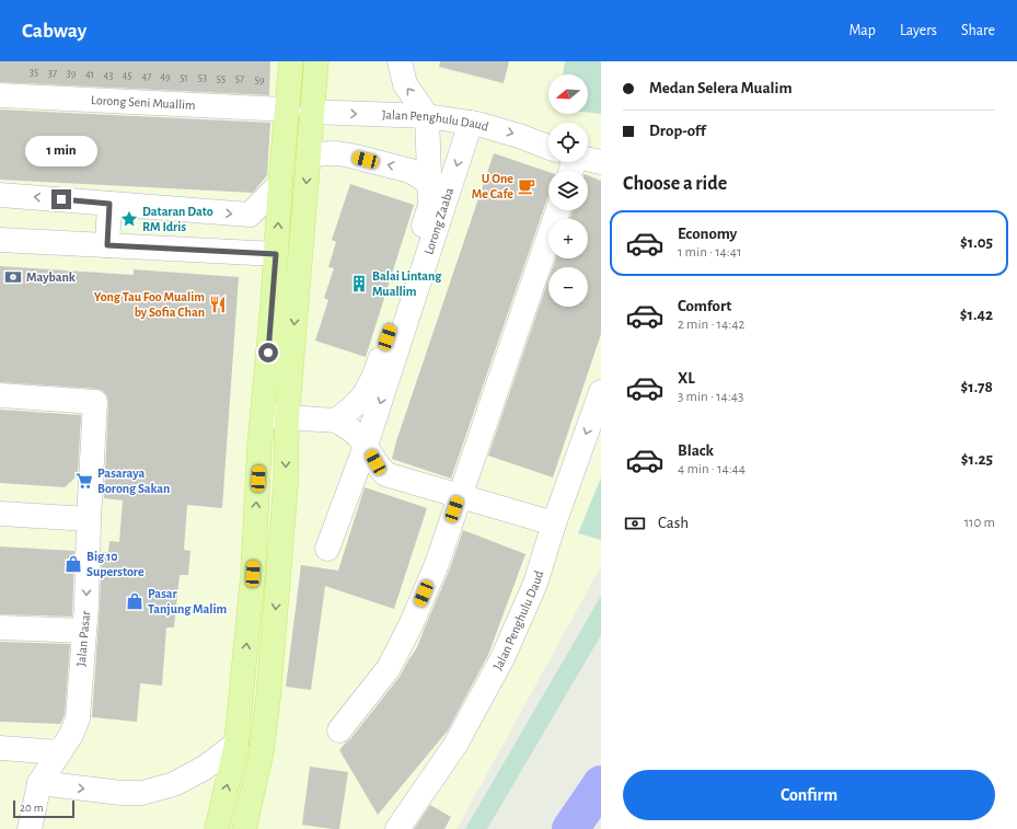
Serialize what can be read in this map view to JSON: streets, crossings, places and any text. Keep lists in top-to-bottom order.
{
  "streets": {
    "street": [
      "Lorong Seni Muallim",
      "Jalan Penghulu Daud",
      "Lorong Zaaba",
      "Jalan Pasar"
    ]
  },
  "crossings": [
    ["Jalan Penghulu Daud", "Lorong Zaaba"]
  ],
  "places": {
    "cafe": ["U One Me Cafe"],
    "place": ["Dataran Dato RM Idris"],
    "bank": ["Maybank"],
    "building": ["Balai Lintang Muallim"],
    "restaurant": ["Yong Tau Foo Mualim by Sofia Chan"],
    "supermarket": ["Pasaraya Borong Sakan"],
    "shop": ["Big 10 Superstore", "Pasar Tanjung Malim"]
  },
  "house_numbers": [
    "35",
    "37",
    "39",
    "41",
    "43",
    "45",
    "47",
    "49",
    "51",
    "53",
    "55",
    "57",
    "59"
  ],
  "scale_bar": "20 m",
  "north": "left",
  "page": {
    "header": "Cabway",
    "nav": ["Map", "Layers", "Share"],
    "banner": ["Medan Selera Mualim", "Drop-off"],
    "map_buttons": ["+", "−"],
    "bubble": "1 min",
    "heading": "Choose a ride",
    "list": [
      {
        "name": "Economy",
        "note": "1 min · 14:41",
        "value": "$1.05"
      },
      {
        "name": "Comfort",
        "note": "2 min · 14:42",
        "value": "$1.42"
      },
      {
        "name": "XL",
        "note": "3 min · 14:43",
        "value": "$1.78"
      },
      {
        "name": "Black",
        "note": "4 min · 14:44",
        "value": "$1.25"
      }
    ],
    "pay": ["Cash", "110 m"],
    "buttons": "Confirm",
    "scale": "20 m"
  }
}
